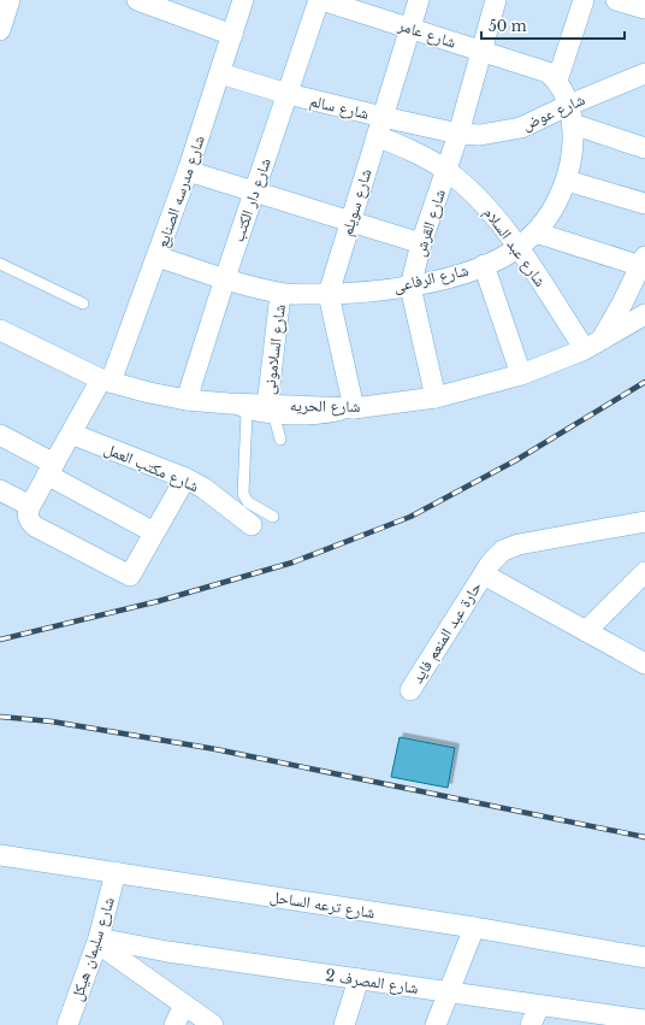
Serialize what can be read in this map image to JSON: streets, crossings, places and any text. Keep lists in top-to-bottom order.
{
  "streets": {
    "street": [
      "شارع عامر",
      "شارع سالم",
      "شارع عوض",
      "شارع مدرسه الصنايع",
      "شارع دار الكتب",
      "شارع سويلم",
      "شارع القرش",
      "شارع عبد السلام",
      "شارع الرفاعى",
      "شارع السلامونى",
      "شارع الحريه",
      "شارع مكتب العمل",
      "حارة عبد المنعم فايد",
      "شارع ترعه الساحل",
      "شارع سليمان هيكل",
      "شارع المصرف 2"
    ]
  },
  "crossings": [
    ["شارع عامر", "شارع دار الكتب"],
    ["شارع عامر", "شارع سويلم"],
    ["شارع عامر", "شارع القرش"],
    ["شارع عامر", "شارع الرفاعى"],
    ["شارع سالم", "شارع عوض"],
    ["شارع سالم", "شارع مدرسه الصنايع"],
    ["شارع سالم", "شارع دار الكتب"],
    ["شارع سالم", "شارع سويلم"],
    ["شارع سالم", "شارع القرش"],
    ["شارع سالم", "شارع عبد السلام"],
    ["شارع عوض", "شارع القرش"],
    ["شارع عوض", "شارع الرفاعى"],
    ["شارع مدرسه الصنايع", "شارع الرفاعى"],
    ["شارع مدرسه الصنايع", "شارع الحريه"],
    ["شارع مدرسه الصنايع", "شارع مكتب العمل"],
    ["شارع دار الكتب", "شارع الرفاعى"],
    ["شارع دار الكتب", "شارع الحريه"],
    ["شارع سويلم", "شارع عبد السلام"],
    ["شارع سويلم", "شارع الرفاعى"],
    ["شارع سويلم", "شارع الحريه"],
    ["شارع القرش", "شارع عبد السلام"],
    ["شارع القرش", "شارع الرفاعى"],
    ["شارع القرش", "شارع الحريه"],
    ["شارع عبد السلام", "شارع الرفاعى"],
    ["شارع عبد السلام", "شارع الحريه"],
    ["شارع الرفاعى", "شارع السلامونى"],
    ["شارع السلامونى", "شارع الحريه"],
    ["شارع ترعه الساحل", "شارع سليمان هيكل"],
    ["شارع سليمان هيكل", "شارع المصرف 2"]
  ],
  "scale_bar": "50 m"
}
